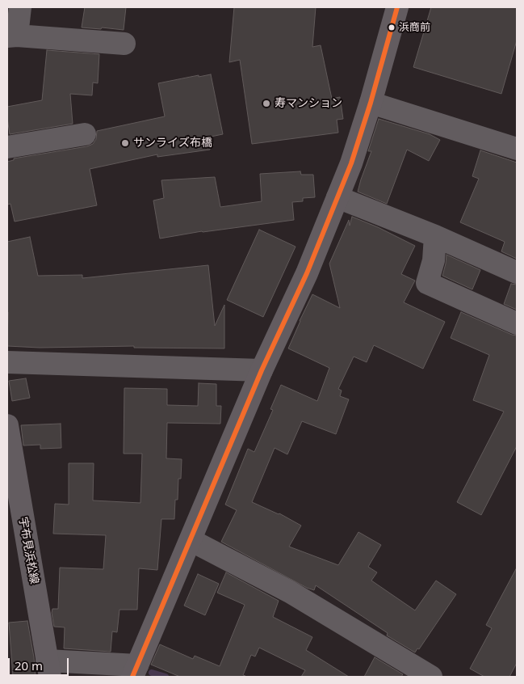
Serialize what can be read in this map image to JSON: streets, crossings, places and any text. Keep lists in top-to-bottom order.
{
  "streets": {
    "main road": ["宇布見浜松線"]
  },
  "places": ["浜商前", "寿マンション", "サンライズ布橋"],
  "scale_bar": "20 m"
}
